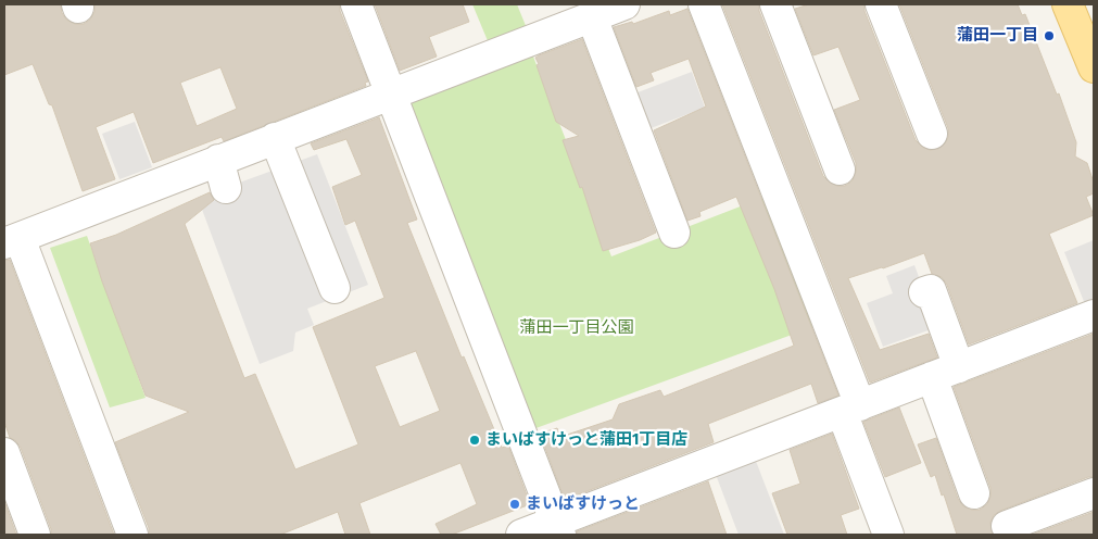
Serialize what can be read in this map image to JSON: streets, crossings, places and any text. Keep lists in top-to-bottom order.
{
  "parks": ["蒲田一丁目公園"],
  "places": ["蒲田一丁目", "まいばすけっと蒲田1丁目店", "まいばすけっと"]
}
